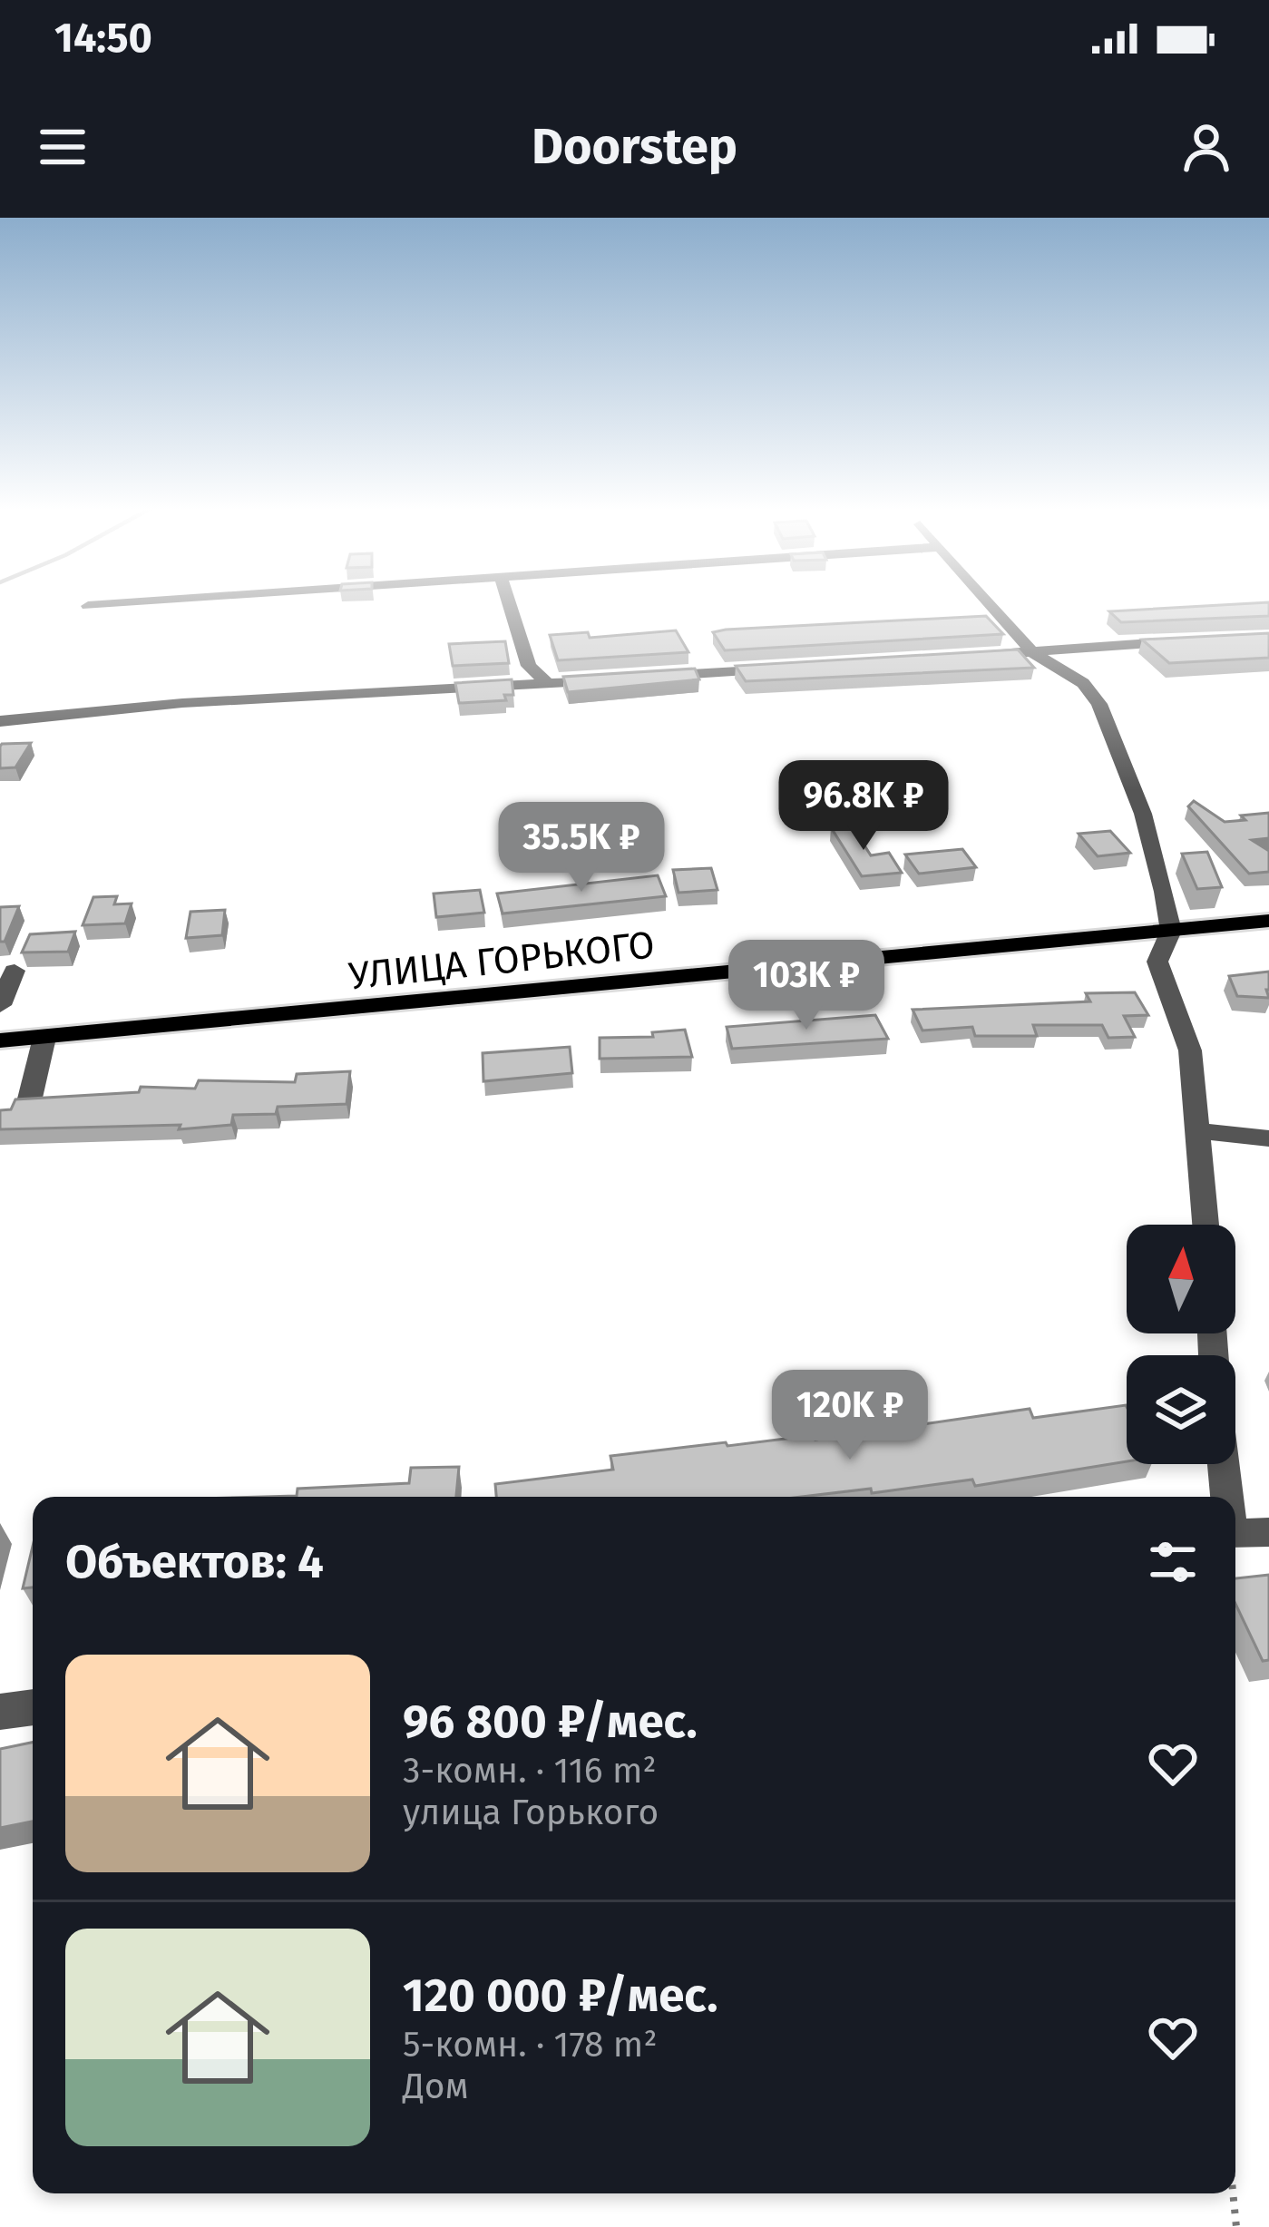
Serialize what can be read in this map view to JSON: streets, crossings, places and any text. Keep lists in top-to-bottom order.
{
  "streets": {
    "main road": ["УЛИЦА ГОРЬКОГО"]
  },
  "north": "top",
  "page": {
    "status": "14:50",
    "header": "Doorstep",
    "price": [
      "96.8K ₽",
      "35.5K ₽",
      "103K ₽",
      "120K ₽"
    ],
    "heading": "Объектов: 4",
    "list": [
      {
        "name": "96 800 ₽/мес.",
        "note": "3-комн. · 116 m² · улица Горького"
      },
      {
        "name": "120 000 ₽/мес.",
        "note": "5-комн. · 178 m² · Дом"
      }
    ]
  }
}
